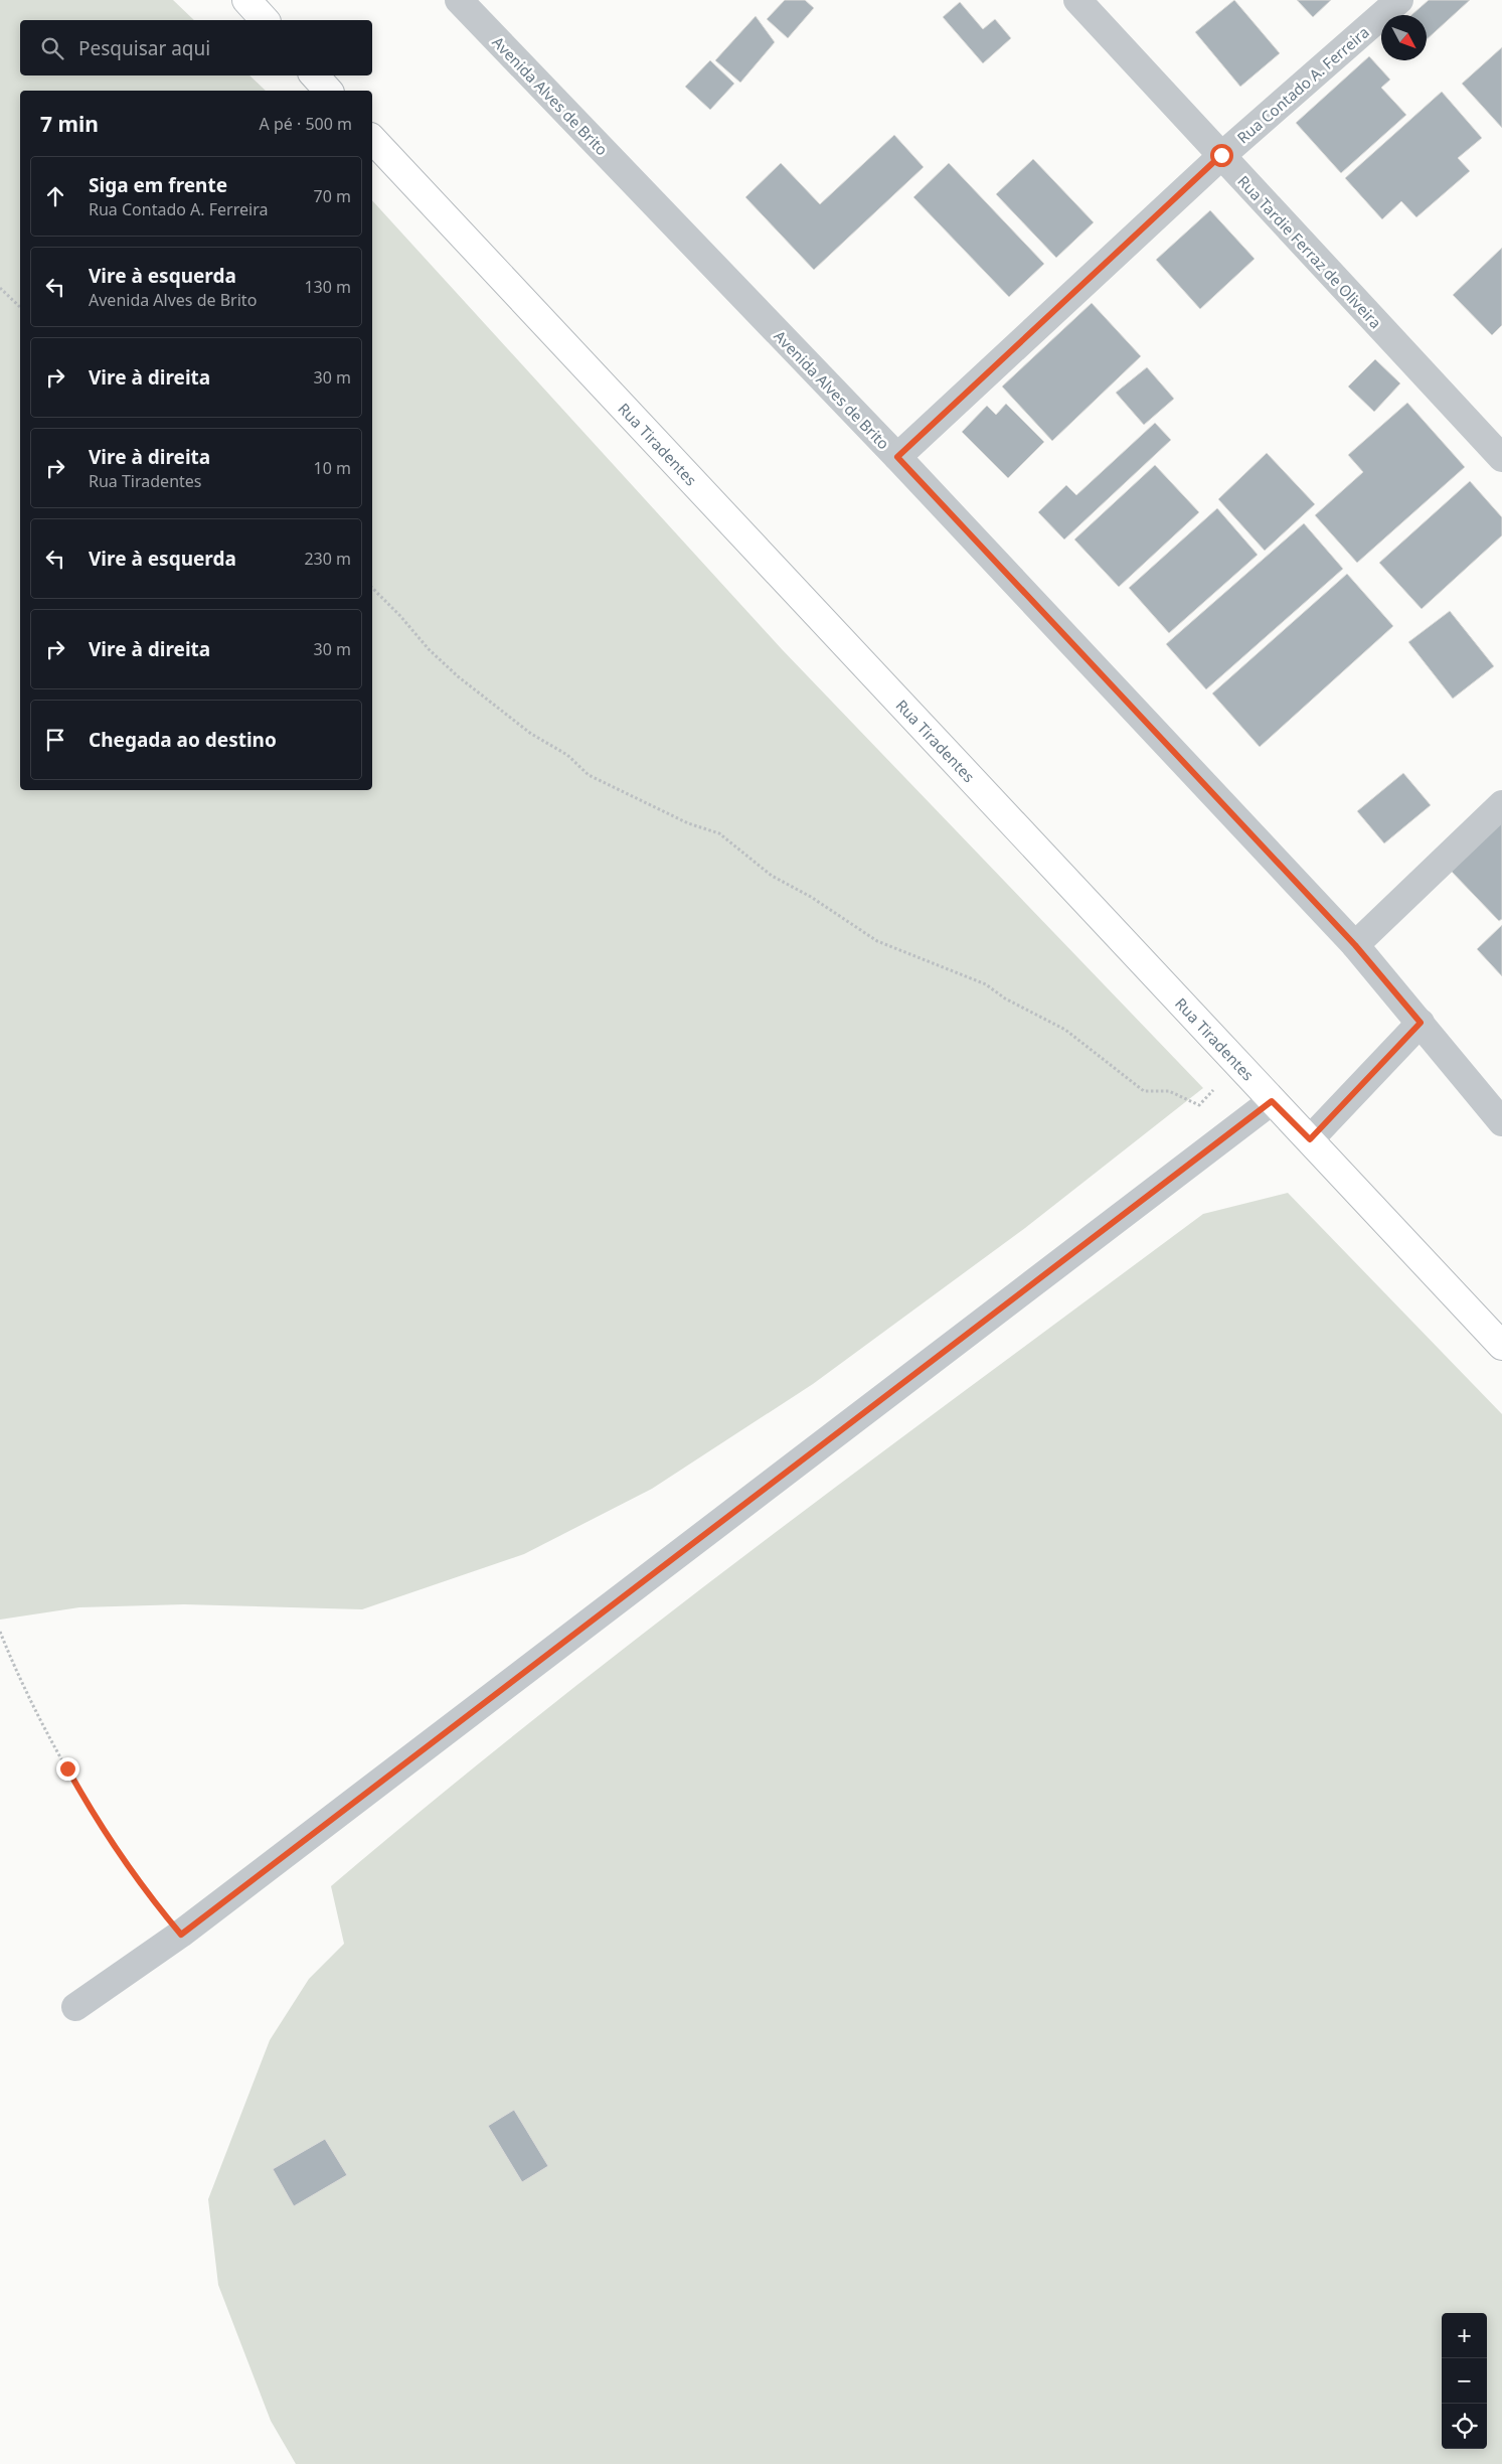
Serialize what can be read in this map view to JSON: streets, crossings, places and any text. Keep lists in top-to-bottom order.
{
  "streets": {
    "main road": ["Rua Tiradentes"],
    "street": ["Rua Contado A. Ferreira", "Avenida Alves de Brito", "Rua Tardie Ferraz de Oliveira"]
  },
  "crossings": [
    ["Rua Contado A. Ferreira", "Avenida Alves de Brito"],
    ["Rua Contado A. Ferreira", "Rua Tardie Ferraz de Oliveira"]
  ],
  "north": "bottom right",
  "page": {
    "search": "Pesquisar aqui",
    "heading": ["7 min", "A pé · 500 m"],
    "list": [
      ["Siga em frente", "Rua Contado A. Ferreira", "70 m"],
      ["Vire à esquerda", "Avenida Alves de Brito", "130 m"],
      ["Vire à direita", "30 m"],
      ["Vire à direita", "Rua Tiradentes", "10 m"],
      ["Vire à esquerda", "230 m"],
      ["Vire à direita", "30 m"],
      "Chegada ao destino"
    ],
    "map_buttons": ["+", "−"]
  }
}
